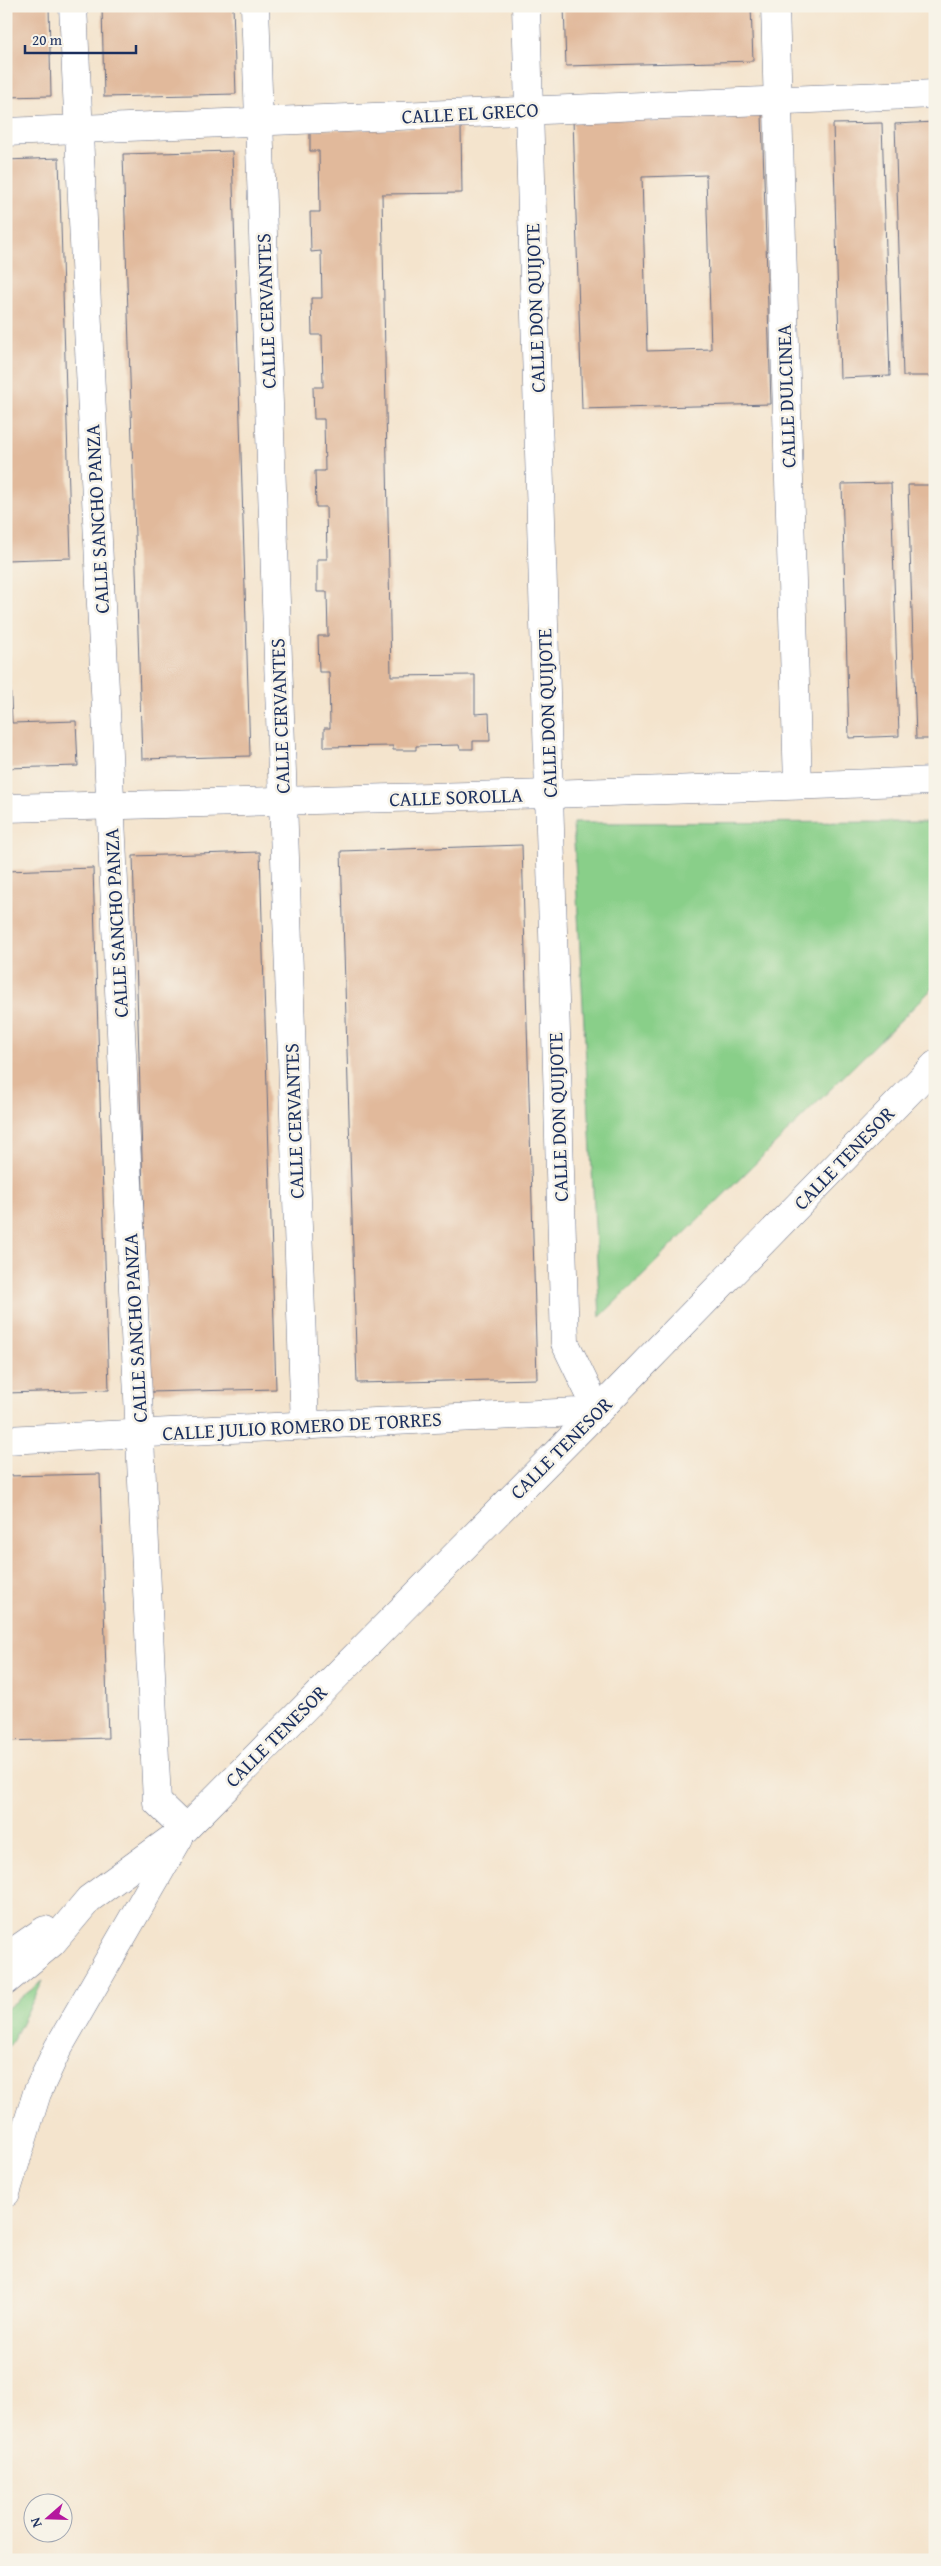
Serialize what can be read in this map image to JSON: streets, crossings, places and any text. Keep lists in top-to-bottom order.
{
  "streets": {
    "street": [
      "CALLE EL GRECO",
      "CALLE DON QUIJOTE",
      "CALLE CERVANTES",
      "CALLE DULCINEA",
      "CALLE SANCHO PANZA",
      "CALLE SOROLLA",
      "CALLE TENESOR",
      "CALLE JULIO ROMERO DE TORRES"
    ]
  },
  "crossings": [
    ["CALLE EL GRECO", "CALLE DON QUIJOTE"],
    ["CALLE EL GRECO", "CALLE CERVANTES"],
    ["CALLE EL GRECO", "CALLE DULCINEA"],
    ["CALLE EL GRECO", "CALLE SANCHO PANZA"],
    ["CALLE DON QUIJOTE", "CALLE SOROLLA"],
    ["CALLE DON QUIJOTE", "CALLE TENESOR"],
    ["CALLE DON QUIJOTE", "CALLE JULIO ROMERO DE TORRES"],
    ["CALLE CERVANTES", "CALLE SOROLLA"],
    ["CALLE CERVANTES", "CALLE JULIO ROMERO DE TORRES"],
    ["CALLE DULCINEA", "CALLE SOROLLA"],
    ["CALLE SANCHO PANZA", "CALLE SOROLLA"],
    ["CALLE SANCHO PANZA", "CALLE TENESOR"],
    ["CALLE SANCHO PANZA", "CALLE JULIO ROMERO DE TORRES"],
    ["CALLE TENESOR", "CALLE JULIO ROMERO DE TORRES"]
  ],
  "scale_bar": "20 m",
  "north": "left"
}
